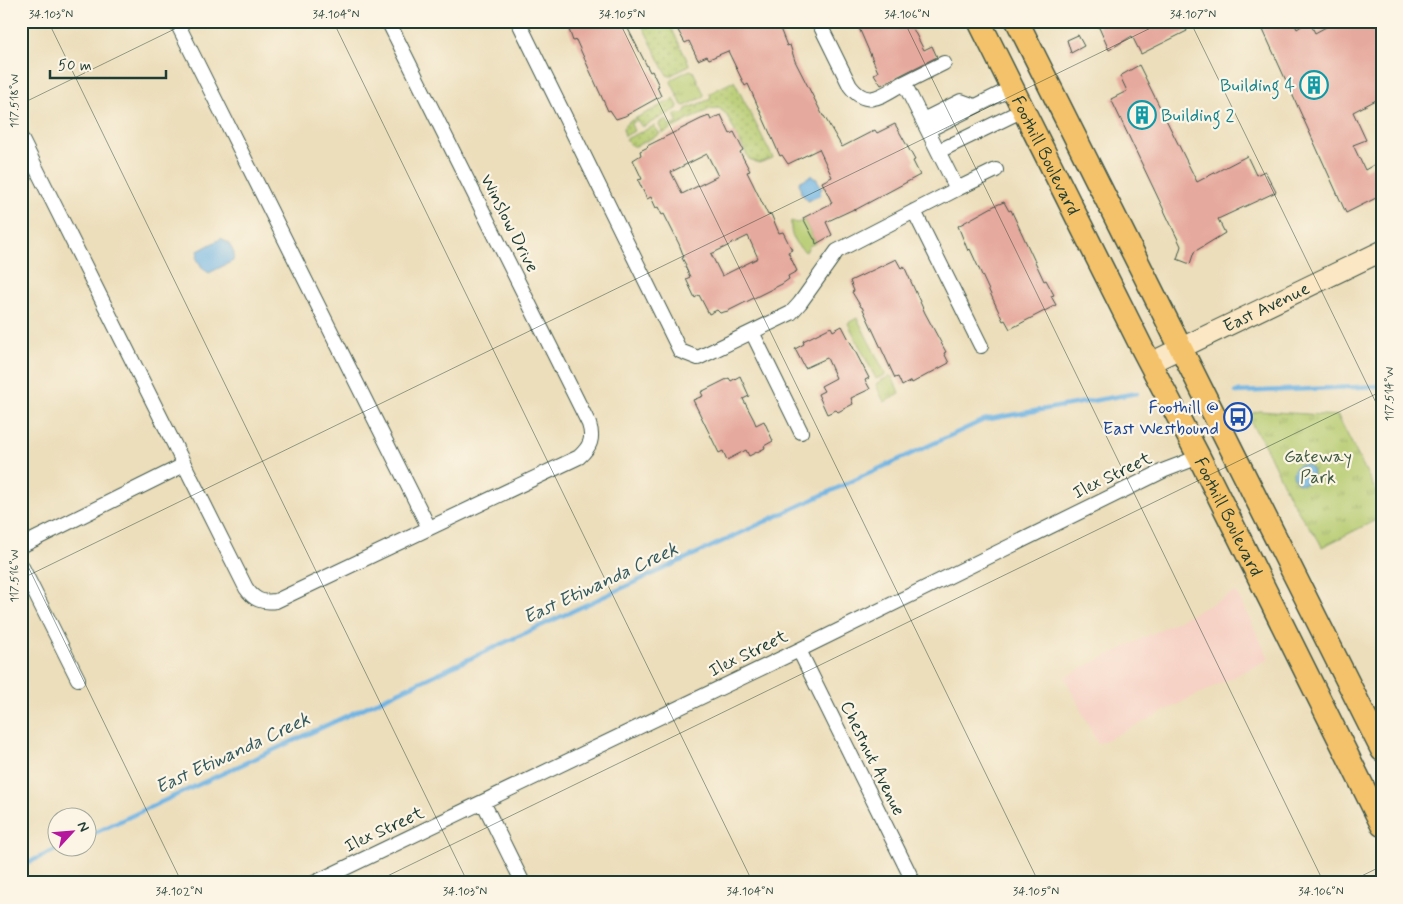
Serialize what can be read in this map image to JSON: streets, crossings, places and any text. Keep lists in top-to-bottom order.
{
  "streets": {
    "main road": ["Foothill Boulevard", "East Avenue"],
    "street": ["Winslow Drive", "Ilex Street", "Chestnut Avenue"]
  },
  "crossings": [
    ["Foothill Boulevard", "East Avenue"],
    ["Foothill Boulevard", "Ilex Street"],
    ["Ilex Street", "Chestnut Avenue"]
  ],
  "water": ["East Etiwanda Creek"],
  "parks": ["Gateway Park"],
  "places": {
    "building": ["Building 4", "Building 2"],
    "bus stop": ["Foothill @ East Westbound"]
  },
  "scale_bar": "50 m",
  "north": "top right",
  "coordinates": [
    "34.103°N",
    "34.104°N",
    "34.105°N",
    "34.106°N",
    "34.107°N",
    "117.518°W",
    "117.514°W",
    "117.516°W",
    "34.102°N"
  ]
}
